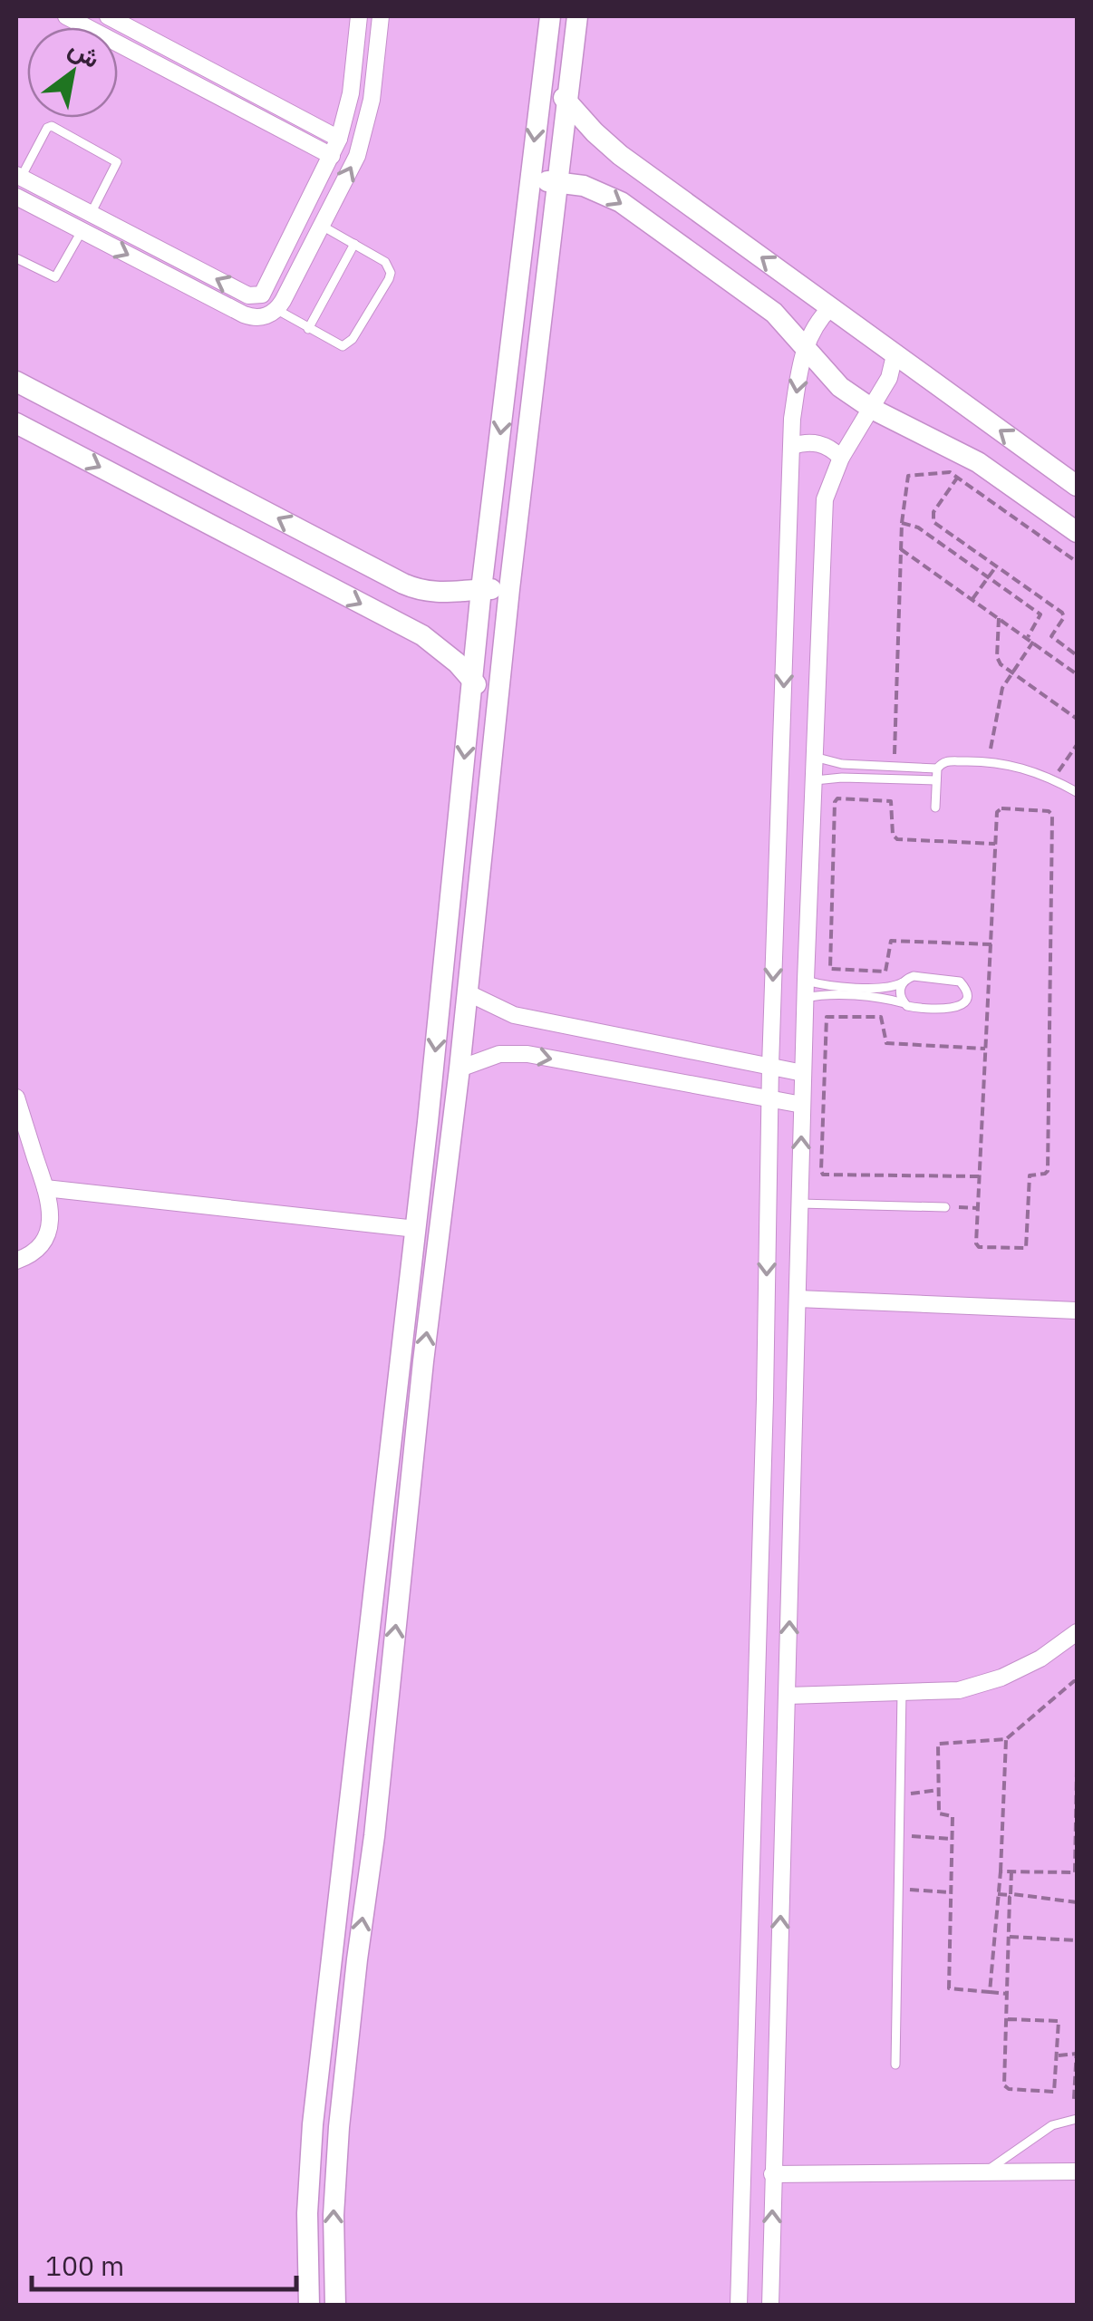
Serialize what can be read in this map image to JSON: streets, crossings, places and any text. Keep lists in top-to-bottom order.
{
  "scale_bar": "100 m",
  "north": "top right"
}
